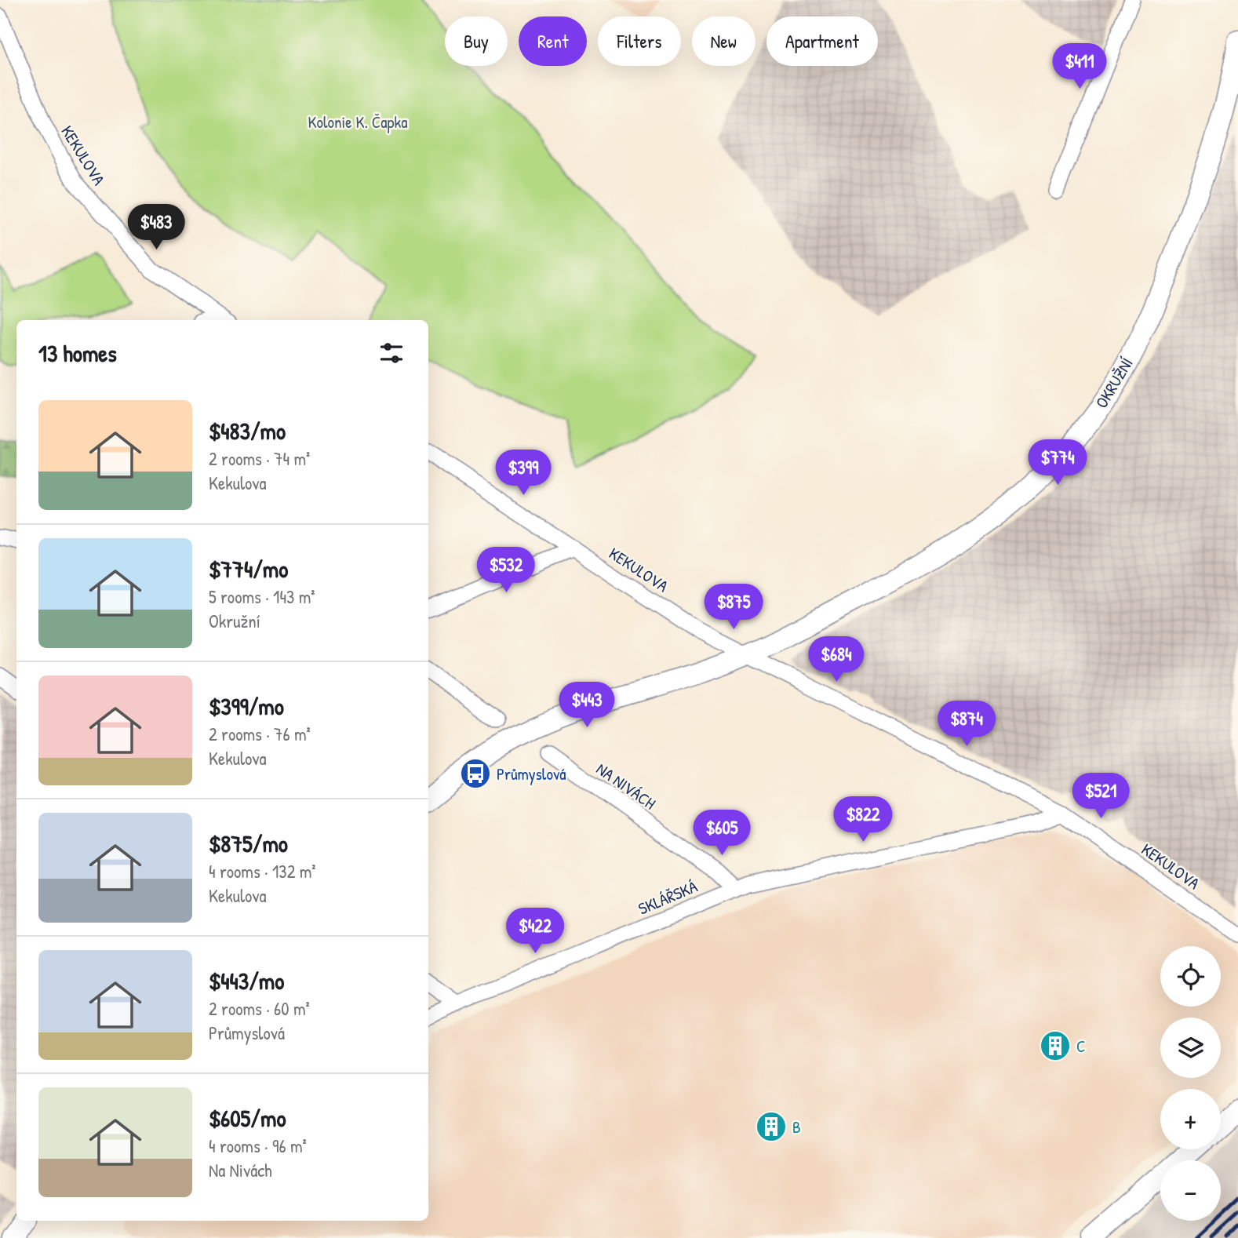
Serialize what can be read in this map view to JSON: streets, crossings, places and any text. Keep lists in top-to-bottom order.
{
  "streets": {
    "street": [
      "KEKULOVA",
      "OKRUŽNÍ",
      "NA NIVÁCH",
      "SKLÁŘSKÁ"
    ]
  },
  "crossings": [
    ["KEKULOVA", "OKRUŽNÍ"],
    ["KEKULOVA", "SKLÁŘSKÁ"],
    ["NA NIVÁCH", "SKLÁŘSKÁ"]
  ],
  "parks": ["Kolonie K. Čapka"],
  "places": {
    "bus stop": ["Průmyslová"],
    "building": ["C", "B"]
  },
  "page": {
    "chip": [
      "Buy",
      "Rent",
      "Filters",
      "New",
      "Apartment"
    ],
    "price": [
      "$411",
      "$483",
      "$774",
      "$399",
      "$532",
      "$875",
      "$684",
      "$443",
      "$874",
      "$521",
      "$822",
      "$605",
      "$422"
    ],
    "heading": "13 homes",
    "list": [
      {
        "name": "$483/mo",
        "note": "2 rooms · 74 m² · Kekulova"
      },
      {
        "name": "$774/mo",
        "note": "5 rooms · 143 m² · Okružní"
      },
      {
        "name": "$399/mo",
        "note": "2 rooms · 76 m² · Kekulova"
      },
      {
        "name": "$875/mo",
        "note": "4 rooms · 132 m² · Kekulova"
      },
      {
        "name": "$443/mo",
        "note": "2 rooms · 60 m² · Průmyslová"
      },
      {
        "name": "$605/mo",
        "note": "4 rooms · 96 m² · Na Nivách"
      }
    ],
    "map_buttons": ["+", "−"]
  }
}
